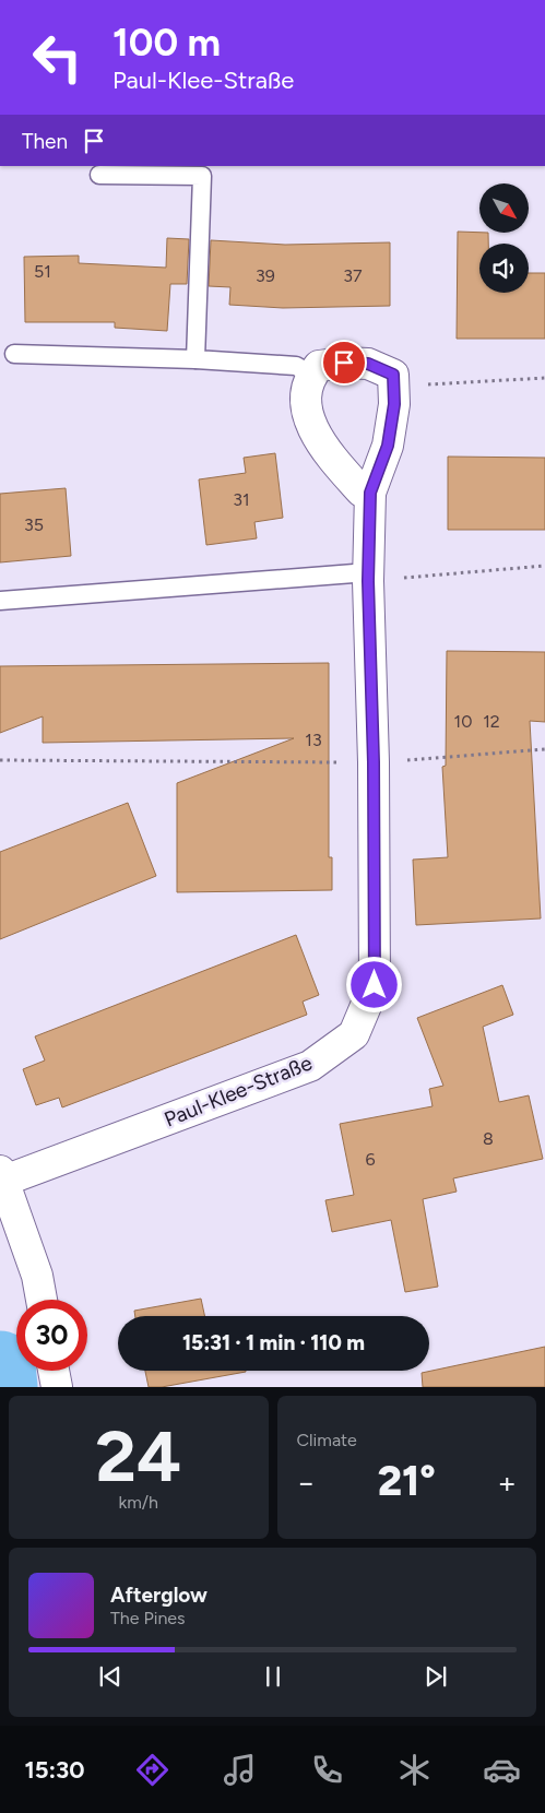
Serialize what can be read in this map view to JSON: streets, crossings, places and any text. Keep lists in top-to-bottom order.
{
  "streets": {
    "street": ["Paul-Klee-Straße"]
  },
  "house_numbers": [
    "51",
    "39",
    "37",
    "31",
    "35",
    "10",
    "12",
    "13",
    "8",
    "6"
  ],
  "north": "bottom right",
  "page": {
    "turn": ["100 m", "Paul-Klee-Straße"],
    "then": "Then",
    "limit": "30",
    "trip": "15:31 · 1 min · 110 m",
    "tile": [
      ["24", "km/h"],
      "Climate"
    ],
    "heat": ["−", "21°", "+"],
    "song": ["Afterglow", "The Pines"],
    "tabs": "15:30"
  }
}
